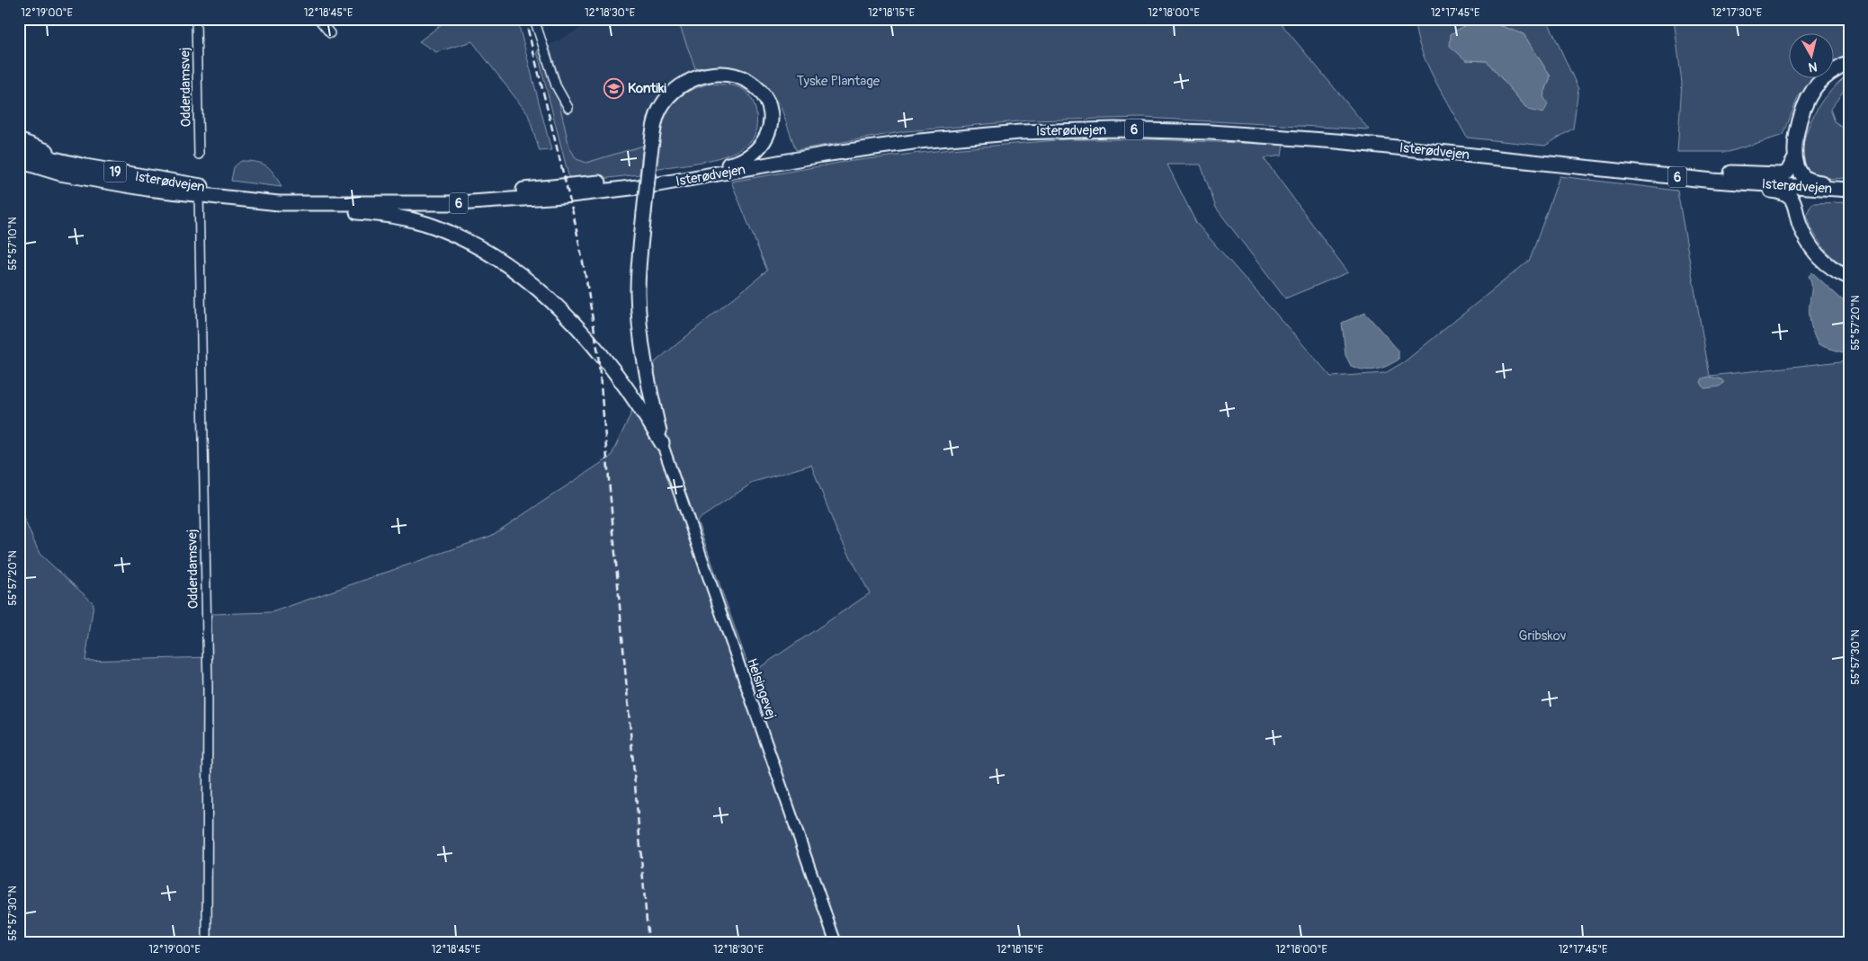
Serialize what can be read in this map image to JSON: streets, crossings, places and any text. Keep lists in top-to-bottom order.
{
  "streets": {
    "highway": ["6", "Isterødvejen", "19"],
    "street": ["Odderdamsvej", "Helsingevej"]
  },
  "crossings": [
    ["Odderdamsvej", "Isterødvejen"],
    ["6", "Isterødvejen"]
  ],
  "parks": ["Tyske Plantage", "Gribskov"],
  "places": {
    "school or university": ["Kontiki"]
  },
  "north": "bottom",
  "coordinates": [
    "12°19'00\"E",
    "12°18'45\"E",
    "12°18'30\"E",
    "12°18'15\"E",
    "12°18'00\"E",
    "12°17'45\"E",
    "12°17'30\"E",
    "55°57'10\"N",
    "55°57'20\"N",
    "55°57'30\"N"
  ]
}
